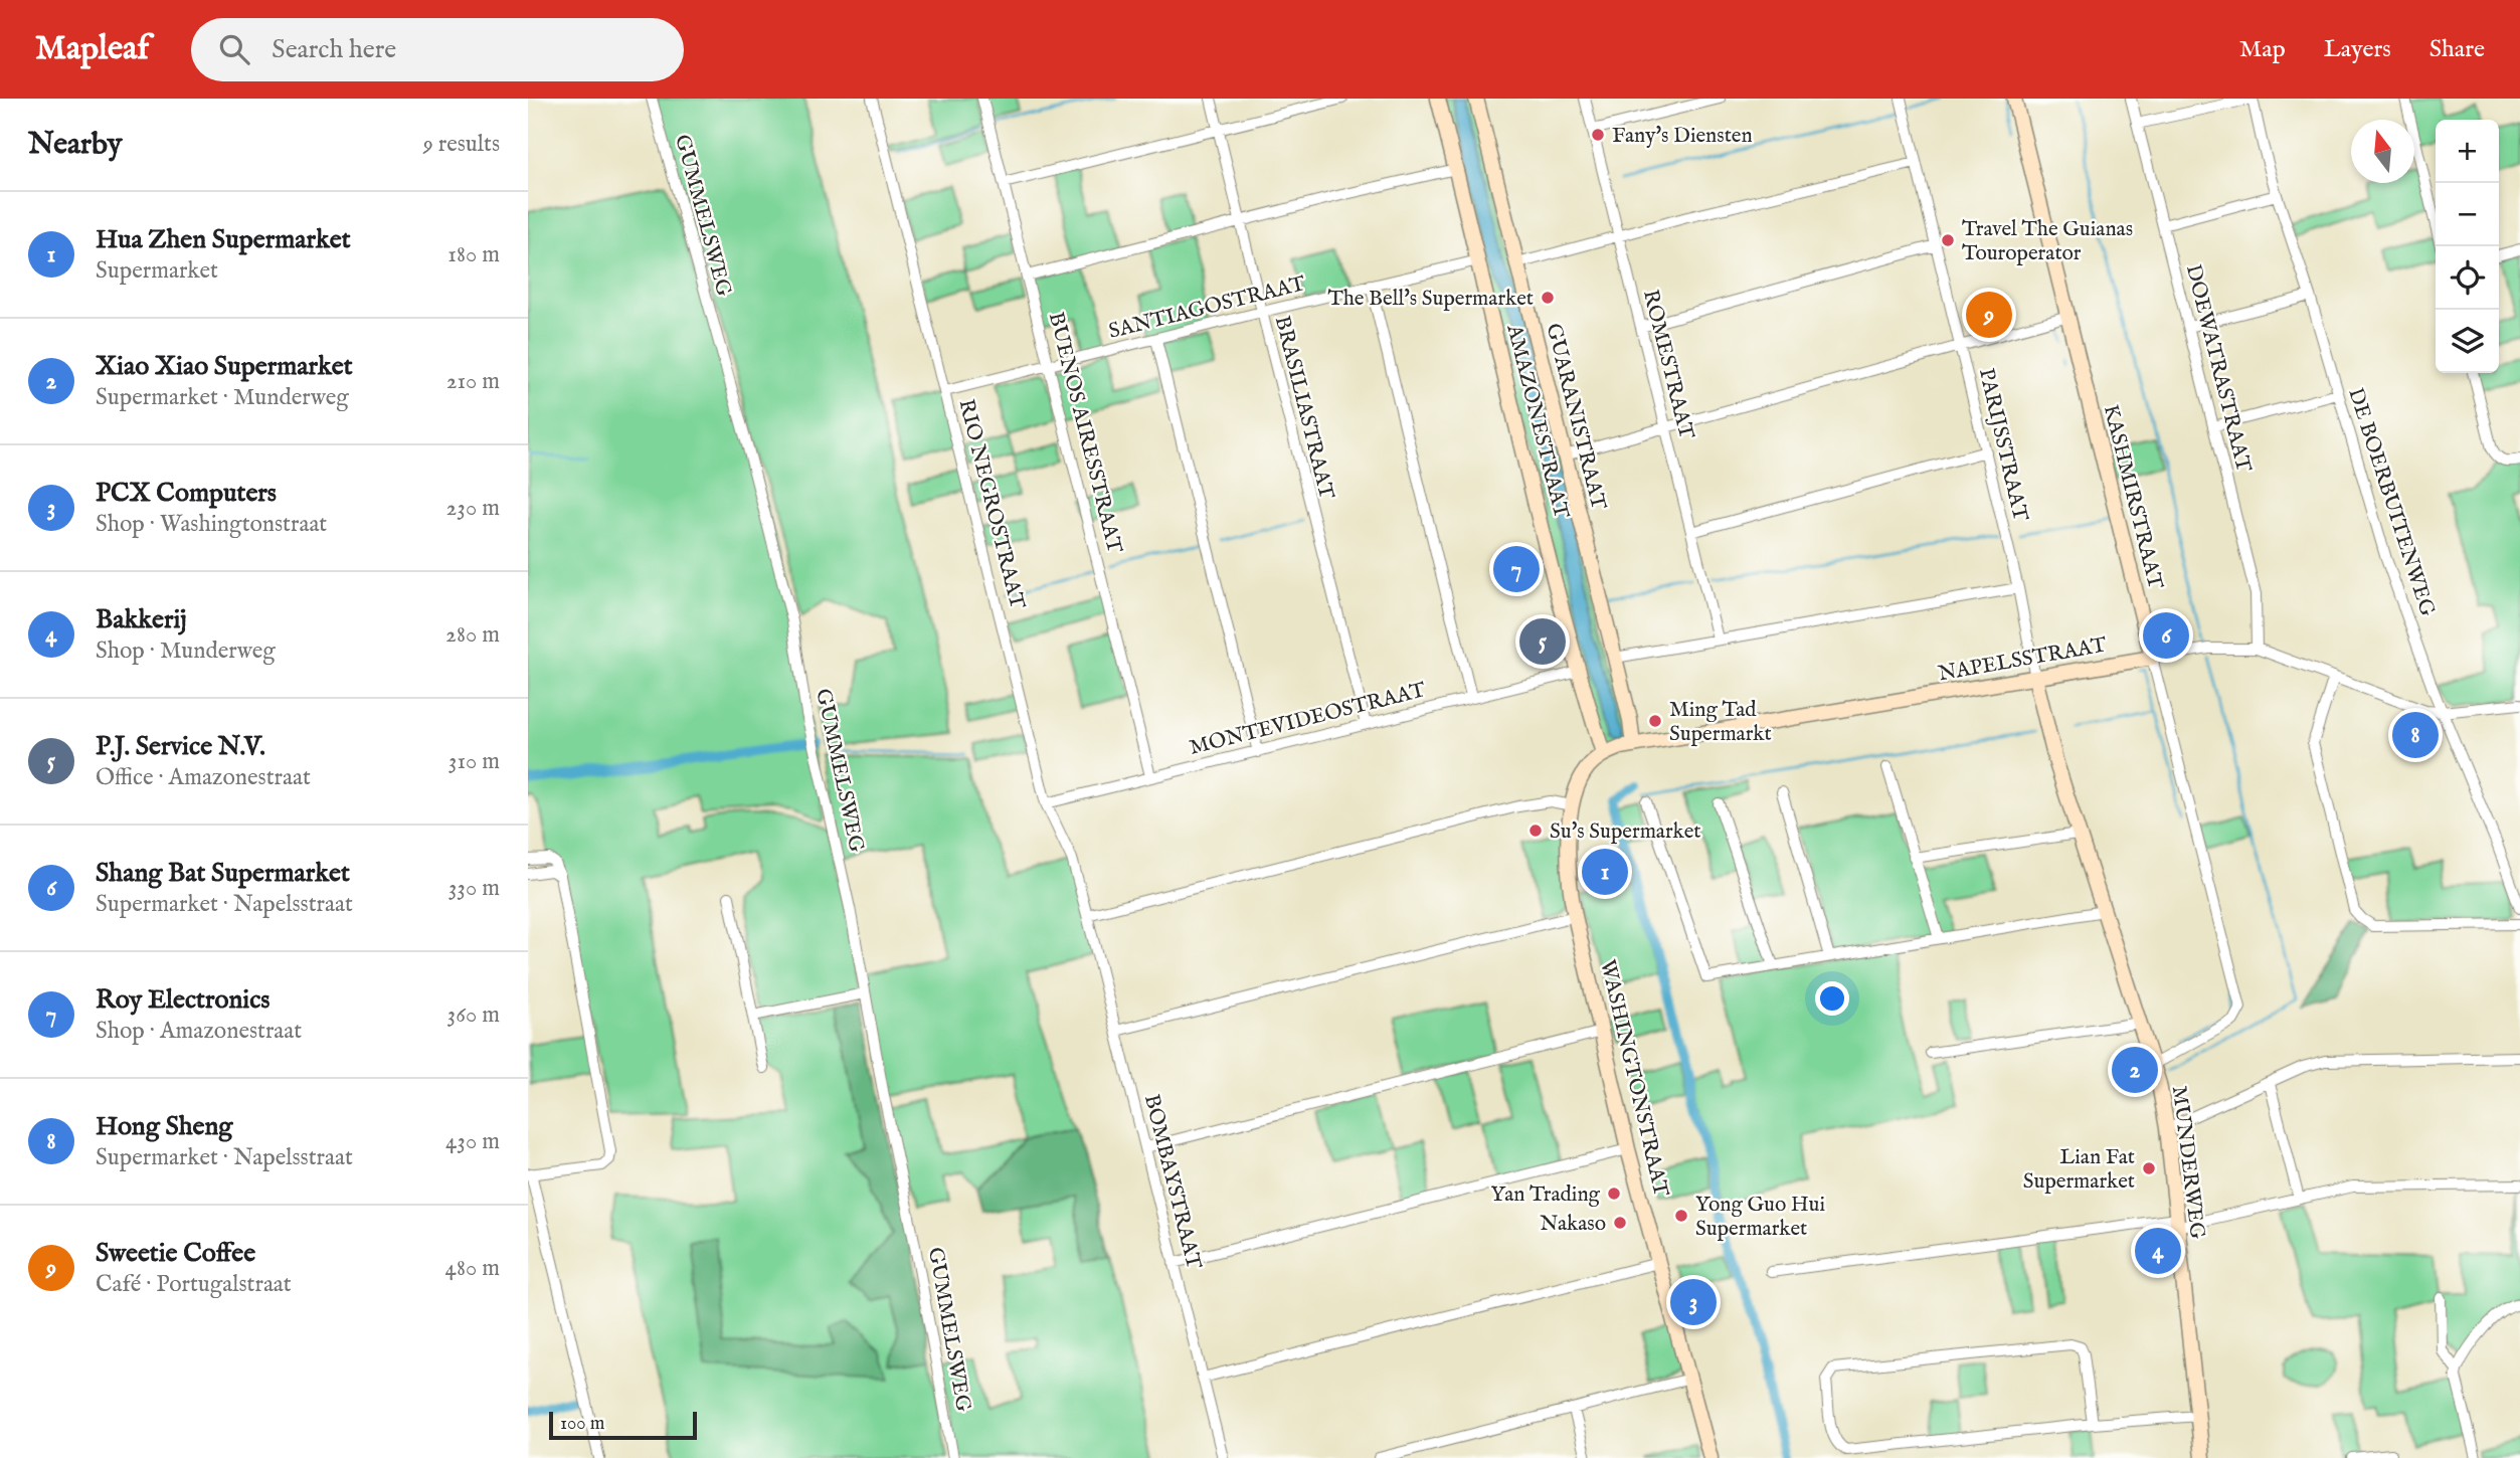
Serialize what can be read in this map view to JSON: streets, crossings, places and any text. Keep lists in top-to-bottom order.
{
  "streets": {
    "street": [
      "GUMMELSWEG",
      "SANTIAGOSTRAAT",
      "ROMESTRAAT",
      "DOEWATRASTRAAT",
      "BRASILIASTRAAT",
      "GUARANISTRAAT",
      "AMAZONESTRAAT",
      "BUENOS AIRESSTRAAT",
      "PARIJSSTRAAT",
      "KASHMIRSTRAAT",
      "DE BOERBUITENWEG",
      "RIO NEGROSTRAAT",
      "NAPELSSTRAAT",
      "MONTEVIDEOSTRAAT",
      "WASHINGTONSTRAAT",
      "MUNDERWEG",
      "BOMBAYSTRAAT"
    ]
  },
  "crossings": [
    ["SANTIAGOSTRAAT", "BRASILIASTRAAT"],
    ["SANTIAGOSTRAAT", "AMAZONESTRAAT"],
    ["SANTIAGOSTRAAT", "BUENOS AIRESSTRAAT"],
    ["SANTIAGOSTRAAT", "RIO NEGROSTRAAT"],
    ["DOEWATRASTRAAT", "NAPELSSTRAAT"],
    ["BRASILIASTRAAT", "MONTEVIDEOSTRAAT"],
    ["GUARANISTRAAT", "NAPELSSTRAAT"],
    ["AMAZONESTRAAT", "NAPELSSTRAAT"],
    ["AMAZONESTRAAT", "MONTEVIDEOSTRAAT"],
    ["AMAZONESTRAAT", "WASHINGTONSTRAAT"],
    ["BUENOS AIRESSTRAAT", "MONTEVIDEOSTRAAT"],
    ["PARIJSSTRAAT", "NAPELSSTRAAT"],
    ["PARIJSSTRAAT", "MUNDERWEG"],
    ["KASHMIRSTRAAT", "NAPELSSTRAAT"],
    ["KASHMIRSTRAAT", "MUNDERWEG"],
    ["DE BOERBUITENWEG", "NAPELSSTRAAT"],
    ["RIO NEGROSTRAAT", "MONTEVIDEOSTRAAT"],
    ["RIO NEGROSTRAAT", "BOMBAYSTRAAT"],
    ["NAPELSSTRAAT", "WASHINGTONSTRAAT"],
    ["NAPELSSTRAAT", "MUNDERWEG"]
  ],
  "places": [
    "Fany's Diensten",
    "Travel The Guianas Touroperator",
    "The Bell's Supermarket",
    "Ming Tad Supermarkt",
    "Su's Supermarket",
    "Lian Fat Supermarket",
    "Yan Trading",
    "Yong Guo Hui Supermarket",
    "Nakaso"
  ],
  "scale_bar": "100 m",
  "north": "top",
  "page": {
    "header": "Mapleaf",
    "search": "Search here",
    "nav": ["Map", "Layers", "Share"],
    "heading": ["Nearby", "9 results"],
    "map_buttons": ["+", "−"],
    "list": [
      {
        "mark": "1",
        "name": "Hua Zhen Supermarket",
        "note": "Supermarket",
        "value": "180 m"
      },
      {
        "mark": "2",
        "name": "Xiao Xiao Supermarket",
        "note": "Supermarket · Munderweg",
        "value": "210 m"
      },
      {
        "mark": "3",
        "name": "PCX Computers",
        "note": "Shop · Washingtonstraat",
        "value": "230 m"
      },
      {
        "mark": "4",
        "name": "Bakkerij",
        "note": "Shop · Munderweg",
        "value": "280 m"
      },
      {
        "mark": "5",
        "name": "P.J. Service N.V.",
        "note": "Office · Amazonestraat",
        "value": "310 m"
      },
      {
        "mark": "6",
        "name": "Shang Bat Supermarket",
        "note": "Supermarket · Napelsstraat",
        "value": "330 m"
      },
      {
        "mark": "7",
        "name": "Roy Electronics",
        "note": "Shop · Amazonestraat",
        "value": "360 m"
      },
      {
        "mark": "8",
        "name": "Hong Sheng",
        "note": "Supermarket · Napelsstraat",
        "value": "430 m"
      },
      {
        "mark": "9",
        "name": "Sweetie Coffee",
        "note": "Café · Portugalstraat",
        "value": "480 m"
      }
    ],
    "pins": [
      "9",
      "7",
      "6",
      "5",
      "8",
      "1",
      "2",
      "4",
      "3"
    ],
    "scale": "100 m"
  }
}
